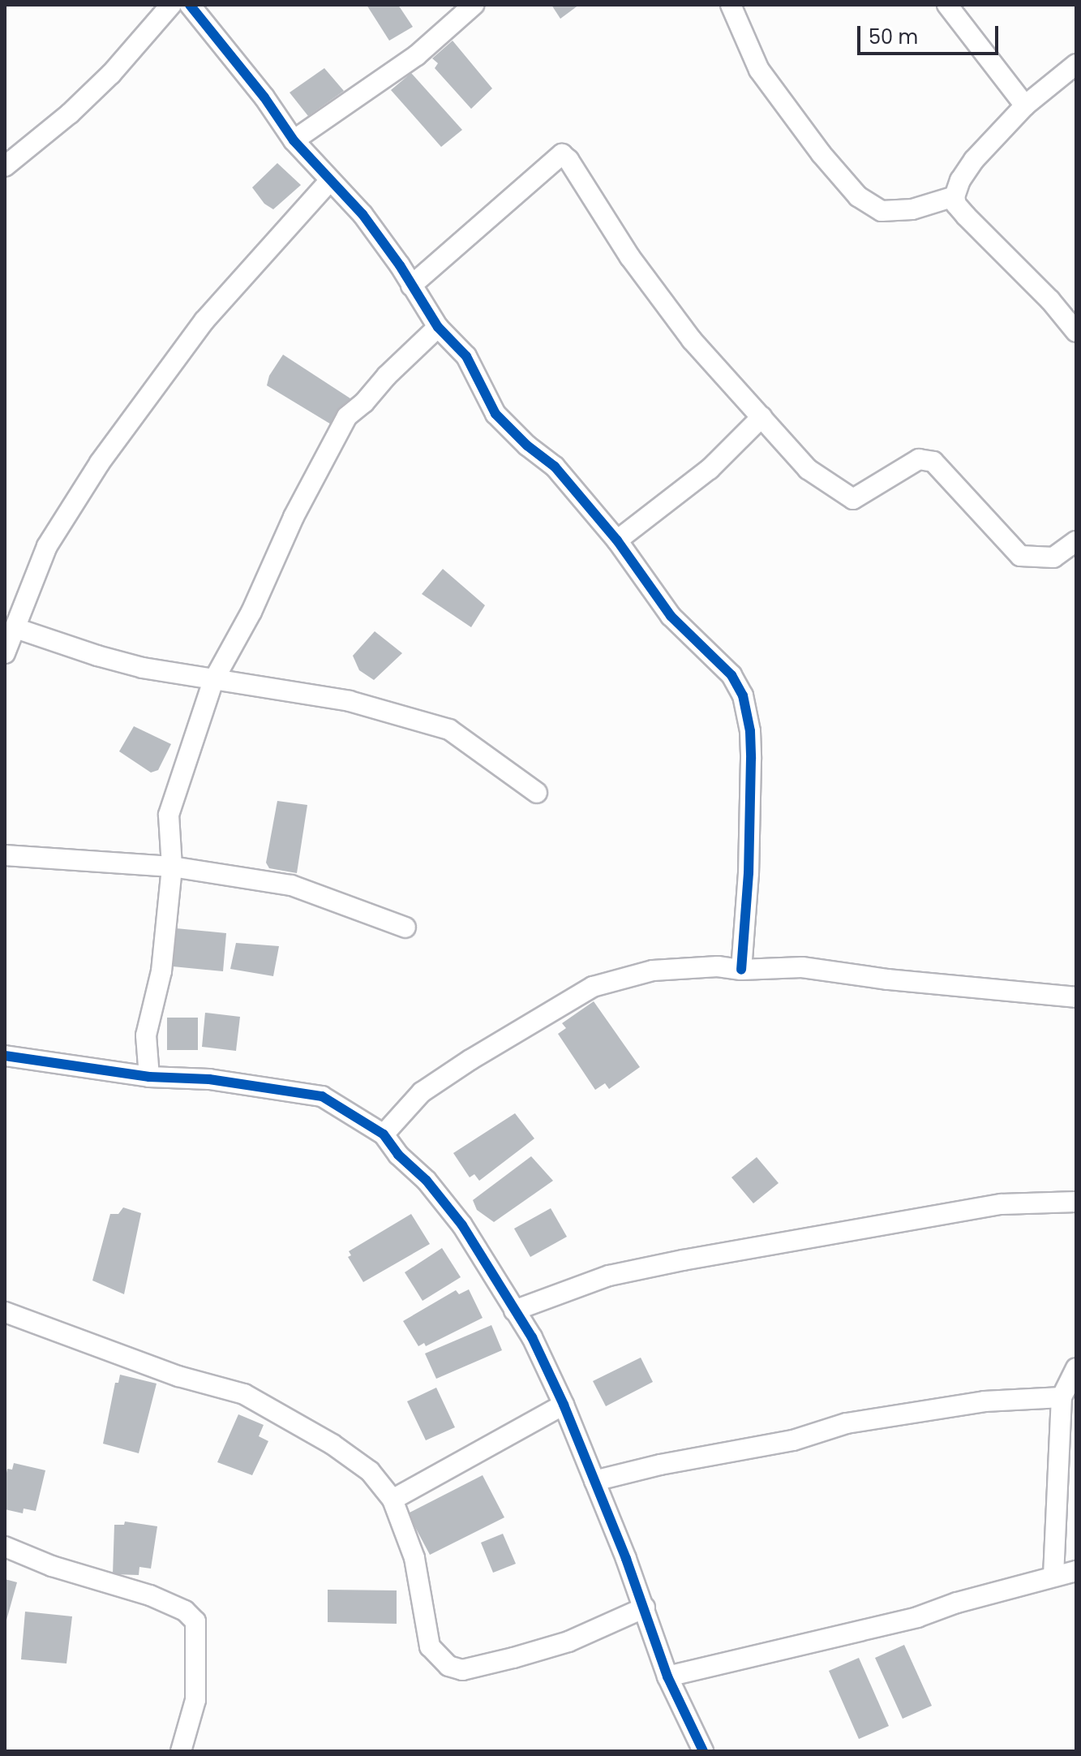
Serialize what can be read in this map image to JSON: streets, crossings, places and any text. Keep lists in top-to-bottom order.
{
  "scale_bar": "50 m"
}
